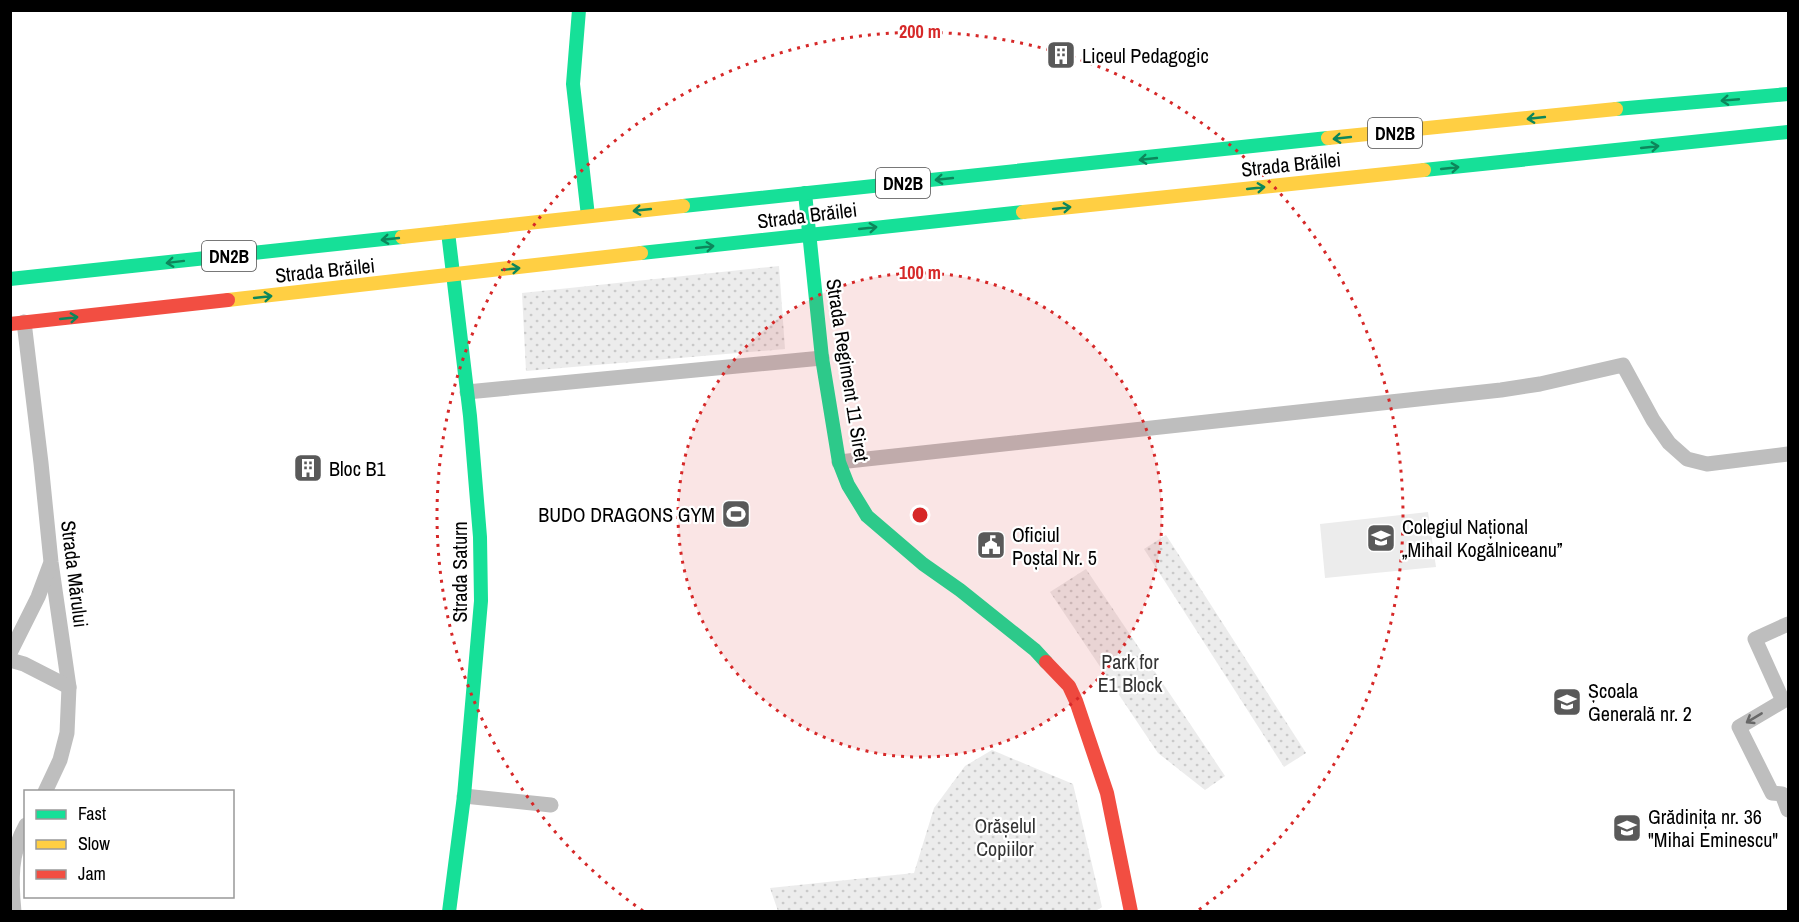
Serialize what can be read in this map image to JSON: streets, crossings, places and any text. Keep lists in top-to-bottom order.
{
  "streets": {
    "main road": [
      "DN2B",
      "Strada Brăilei",
      "Strada Regiment 11 Siret",
      "Strada Saturn"
    ],
    "street": ["Strada Mărului"]
  },
  "crossings": [
    ["Strada Brăilei", "Strada Regiment 11 Siret"],
    ["Strada Brăilei", "Strada Saturn"],
    ["Strada Brăilei", "Strada Mărului"]
  ],
  "parks": ["Park for E1 Block", "Orășelul Copiilor"],
  "places": {
    "building": ["Liceul Pedagogic", "Bloc B1"],
    "sports": ["BUDO DRAGONS GYM"],
    "school or university": ["Colegiul Național „Mihail Kogălniceanu”", "Școala Generală nr. 2", "Grădinița nr. 36 \"Mihai Eminescu\""],
    "public building": ["Oficiul Poștal Nr. 5"]
  },
  "legend": ["Fast", "Slow", "Jam"],
  "rings": ["200 m", "100 m"]
}
